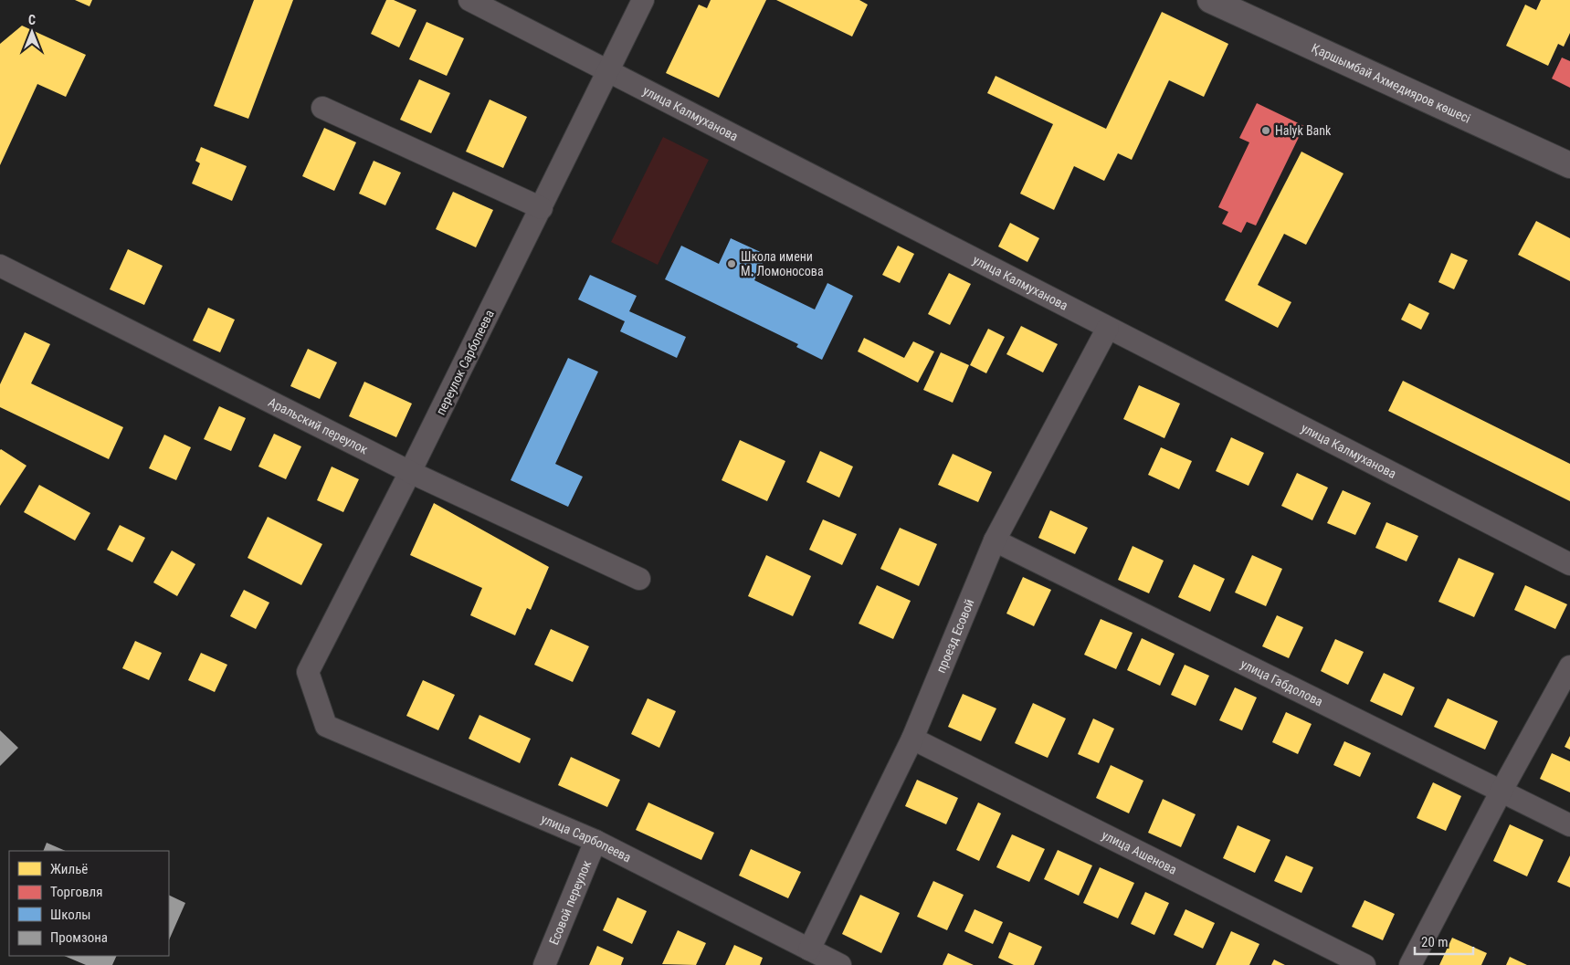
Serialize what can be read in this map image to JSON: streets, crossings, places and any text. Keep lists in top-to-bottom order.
{
  "streets": {
    "main road": ["Қаршымбай Ахмедияров көшесі"],
    "street": [
      "улица Калмуханова",
      "переулок Сарбопеева",
      "Аральский переулок",
      "проезд Есовой",
      "улица Габдолова",
      "улица Сарбопеева",
      "улица Ашенова",
      "Есовой переулок"
    ]
  },
  "crossings": [
    ["улица Калмуханова", "переулок Сарбопеева"],
    ["улица Калмуханова", "проезд Есовой"],
    ["переулок Сарбопеева", "Аральский переулок"],
    ["переулок Сарбопеева", "улица Сарбопеева"],
    ["проезд Есовой", "улица Габдолова"],
    ["проезд Есовой", "улица Сарбопеева"],
    ["проезд Есовой", "улица Ашенова"],
    ["улица Сарбопеева", "Есовой переулок"]
  ],
  "places": ["Halyk Bank", "Школа имени М. Ломоносова"],
  "legend": [
    "Жильё",
    "Торговля",
    "Школы",
    "Промзона"
  ],
  "scale_bar": "20 m",
  "north": "top"
}
